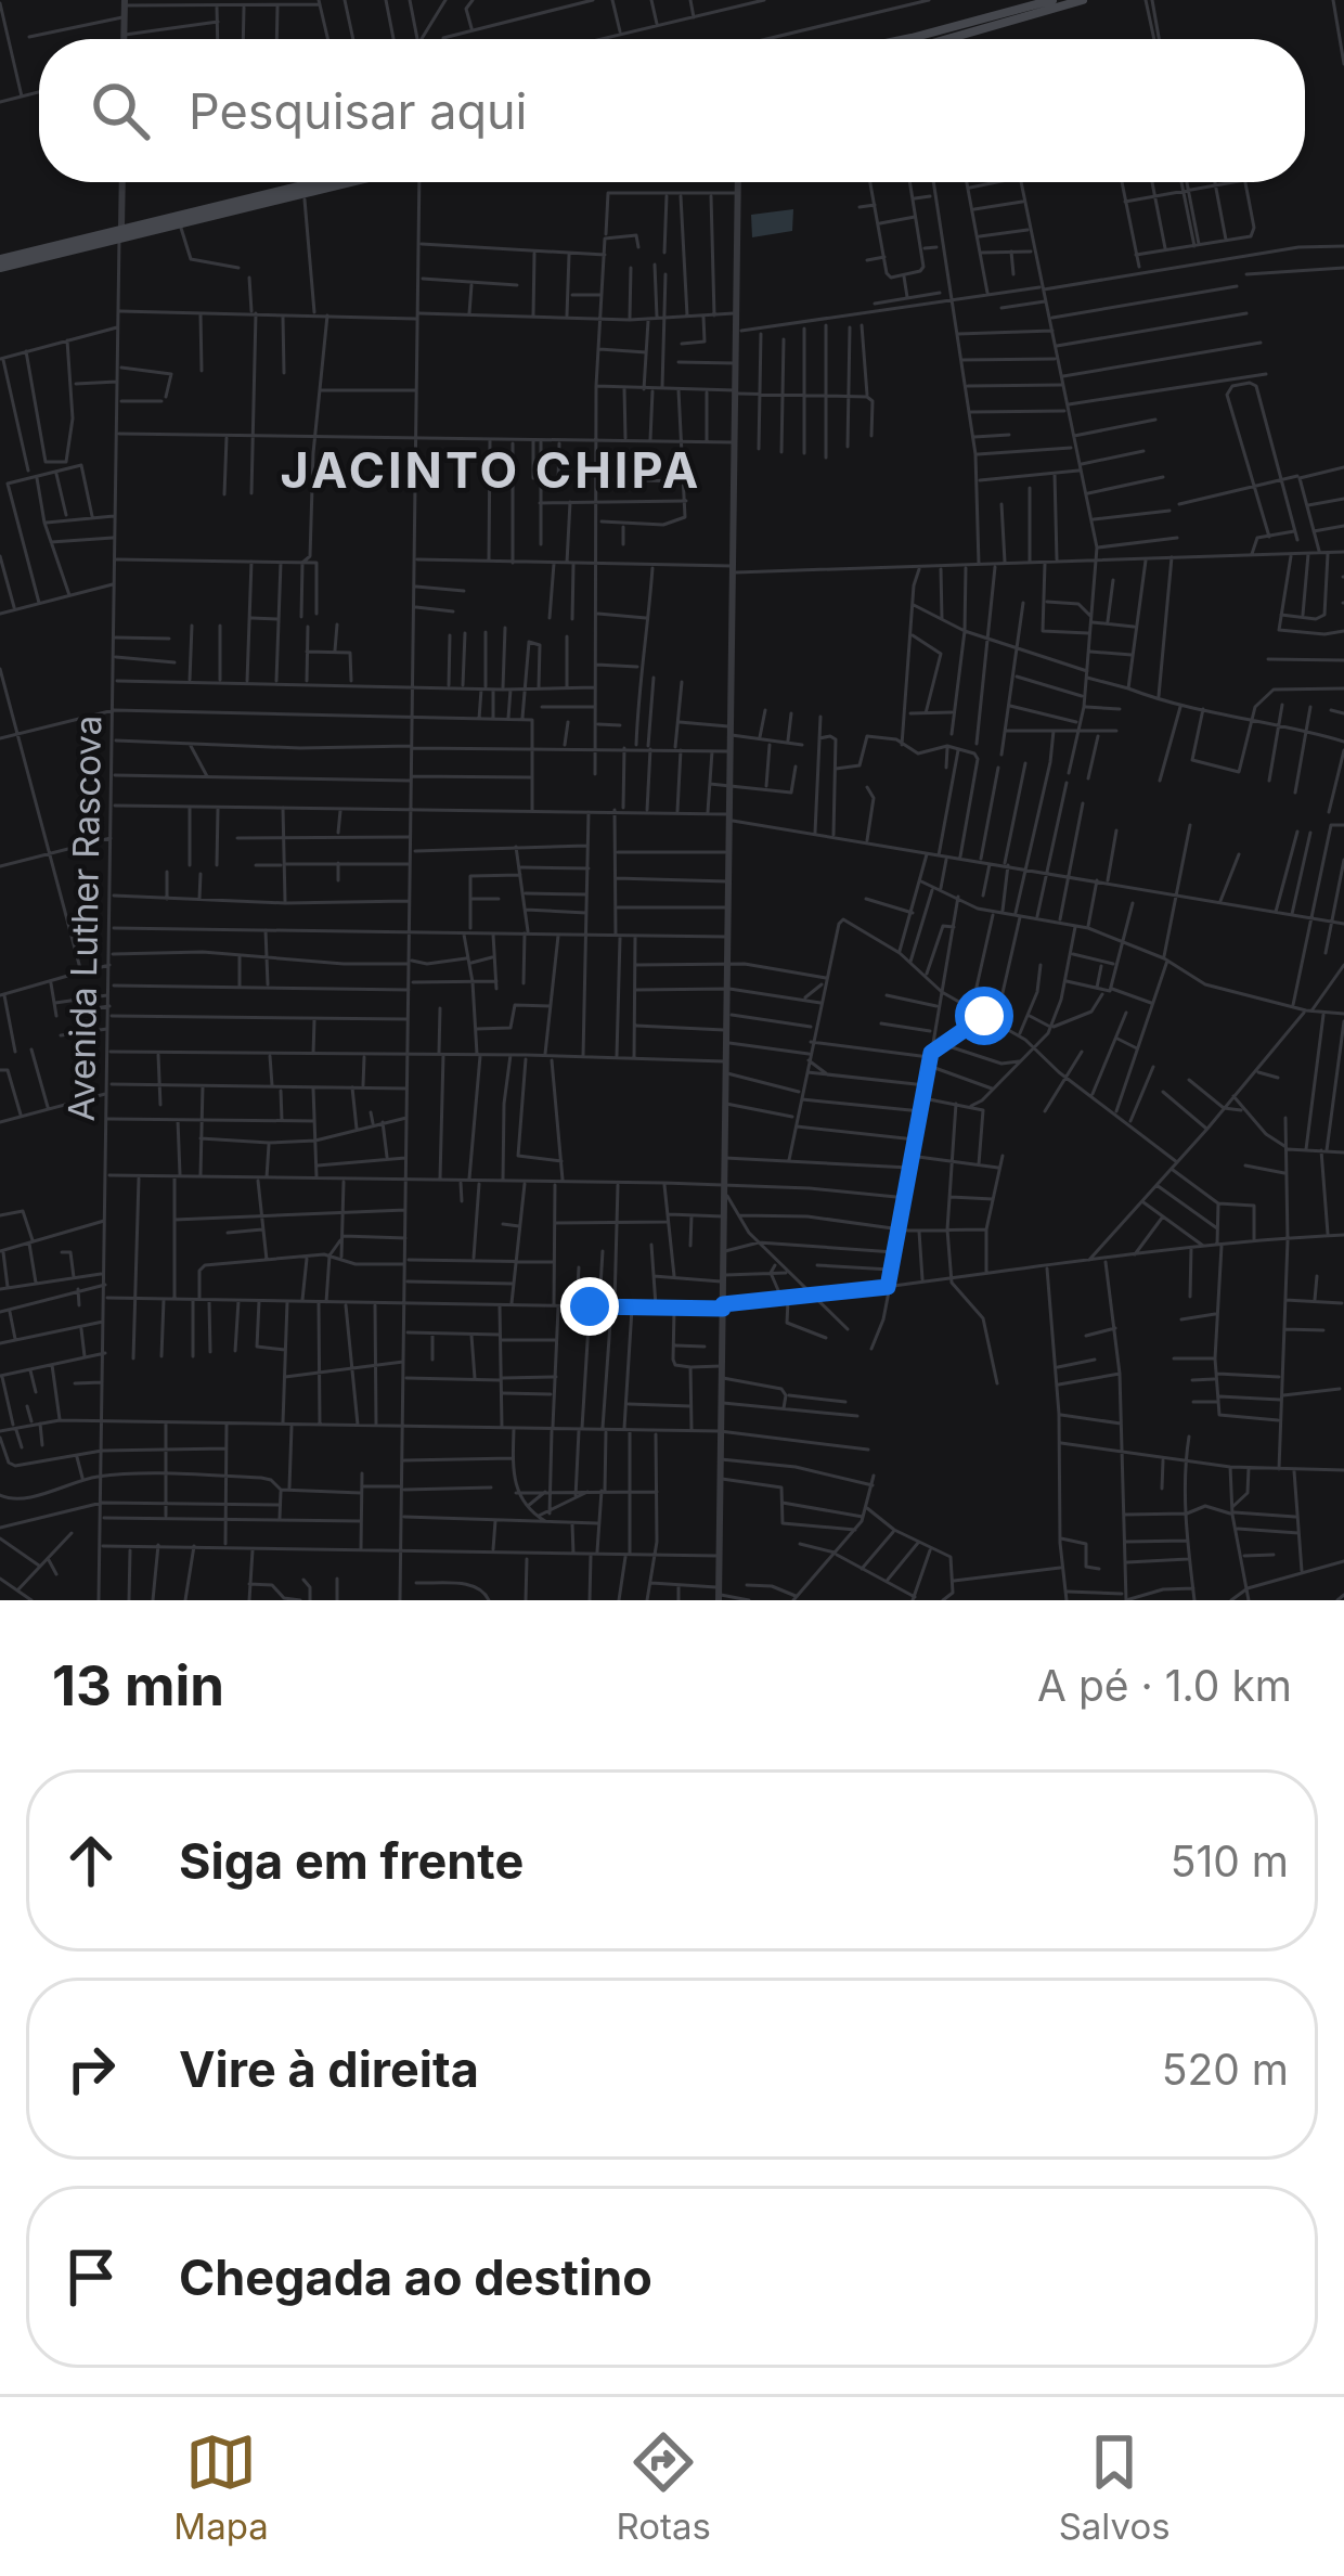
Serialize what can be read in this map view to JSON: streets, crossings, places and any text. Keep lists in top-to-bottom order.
{
  "streets": {
    "street": ["Avenida Luther Rascova"]
  },
  "districts": ["JACINTO CHIPA"],
  "page": {
    "search": "Pesquisar aqui",
    "heading": ["13 min", "A pé · 1.0 km"],
    "list": [
      ["Siga em frente", "510 m"],
      ["Vire à direita", "520 m"],
      "Chegada ao destino"
    ],
    "nav": ["Mapa", "Rotas", "Salvos"]
  }
}
